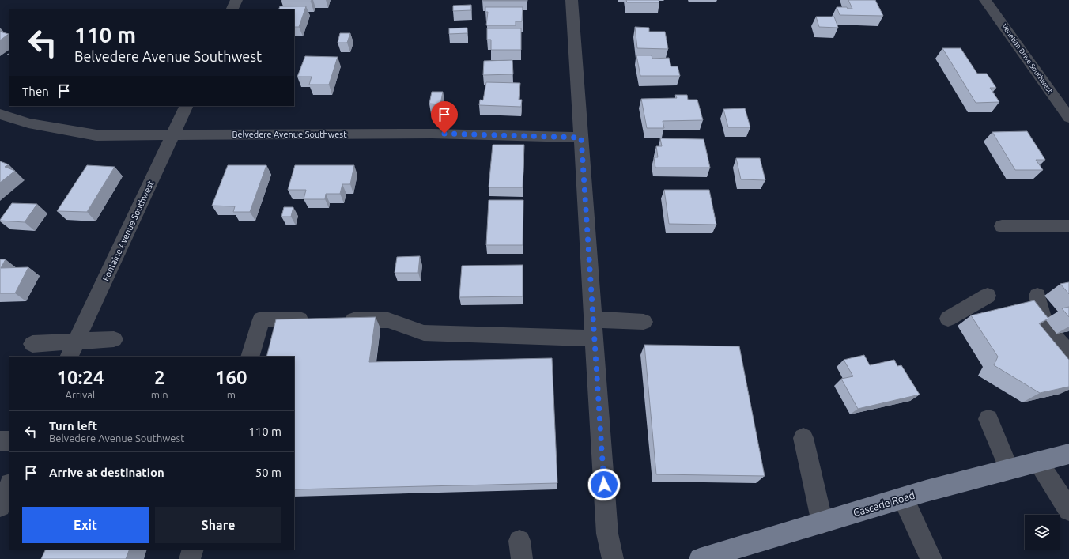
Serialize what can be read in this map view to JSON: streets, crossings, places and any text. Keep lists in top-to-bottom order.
{
  "streets": {
    "main road": ["Cascade Road"],
    "street": ["Venetian Drive Southwest", "Belvedere Avenue Southwest", "Fontaine Avenue Southwest"]
  },
  "crossings": [
    ["Belvedere Avenue Southwest", "Fontaine Avenue Southwest"]
  ],
  "page": {
    "turn": ["110 m", "Belvedere Avenue Southwest"],
    "then": "Then",
    "eta": [
      "10:24",
      "Arrival",
      "2",
      "min",
      "160",
      "m"
    ],
    "list": [
      {
        "name": "Turn left",
        "note": "Belvedere Avenue Southwest",
        "value": "110 m"
      },
      {
        "name": "Arrive at destination",
        "value": "50 m"
      }
    ],
    "buttons": ["Exit", "Share"]
  }
}
